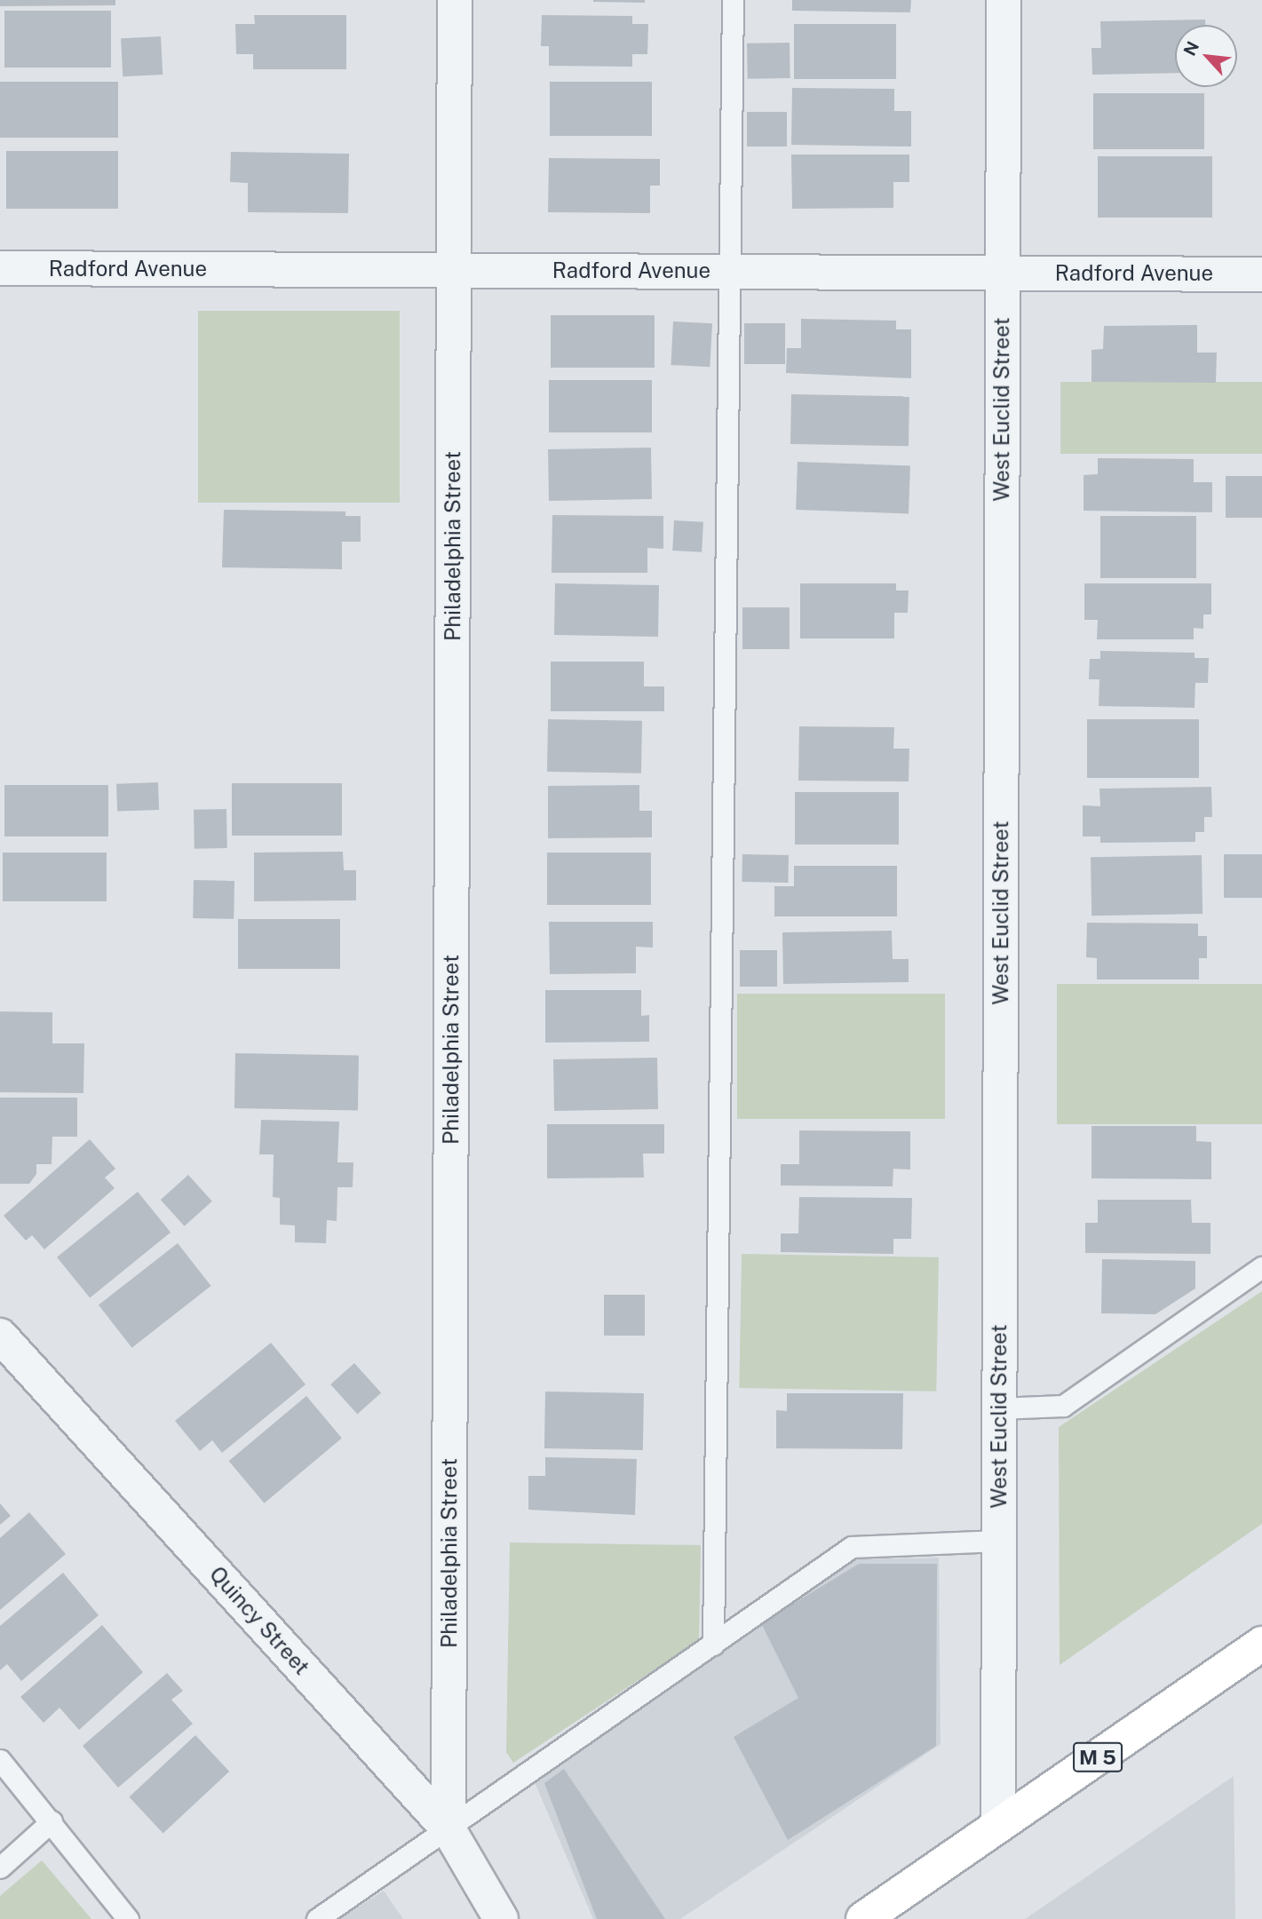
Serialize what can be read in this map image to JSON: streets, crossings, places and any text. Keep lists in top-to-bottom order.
{
  "streets": {
    "main road": ["M 5"],
    "street": [
      "Radford Avenue",
      "West Euclid Street",
      "Philadelphia Street",
      "Quincy Street"
    ]
  },
  "crossings": [
    ["Radford Avenue", "West Euclid Street"],
    ["Radford Avenue", "Philadelphia Street"],
    ["West Euclid Street", "M 5"],
    ["Philadelphia Street", "Quincy Street"]
  ],
  "north": "top left"
}
